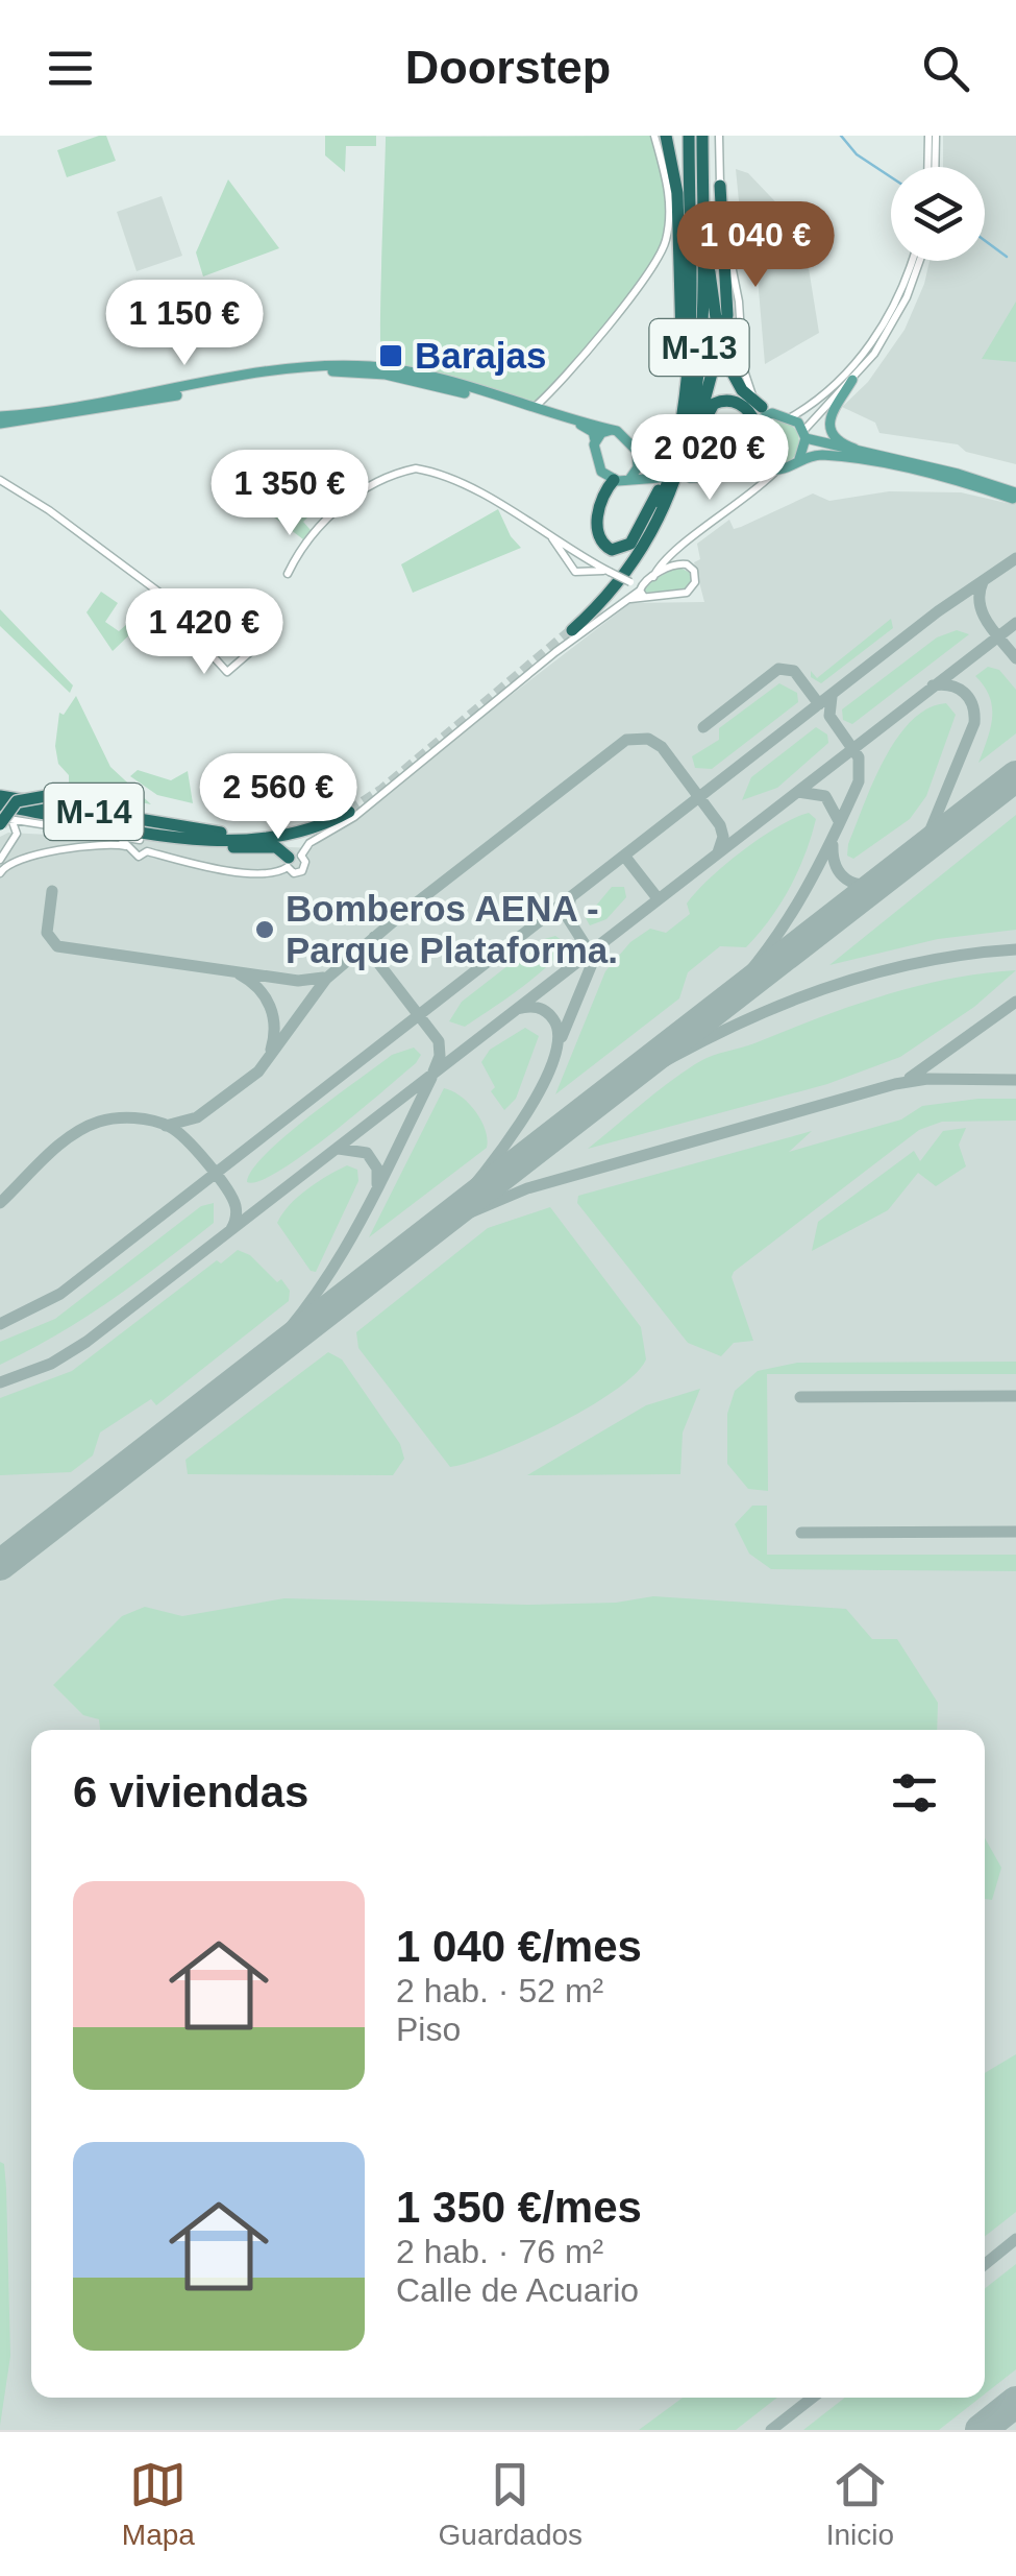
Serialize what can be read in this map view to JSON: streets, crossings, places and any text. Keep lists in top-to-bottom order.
{
  "streets": {
    "highway": ["M-13", "M-14"]
  },
  "places": {
    "transit": ["Barajas"],
    "other": ["Bomberos AENA - Parque Plataforma."]
  },
  "page": {
    "header": "Doorstep",
    "price": [
      "1 040 €",
      "1 150 €",
      "2 020 €",
      "1 350 €",
      "1 420 €",
      "2 560 €"
    ],
    "heading": "6 viviendas",
    "list": [
      {
        "name": "1 040 €/mes",
        "note": "2 hab. · 52 m² · Piso"
      },
      {
        "name": "1 350 €/mes",
        "note": "2 hab. · 76 m² · Calle de Acuario"
      }
    ],
    "tabs": ["Mapa", "Guardados", "Inicio"]
  }
}
